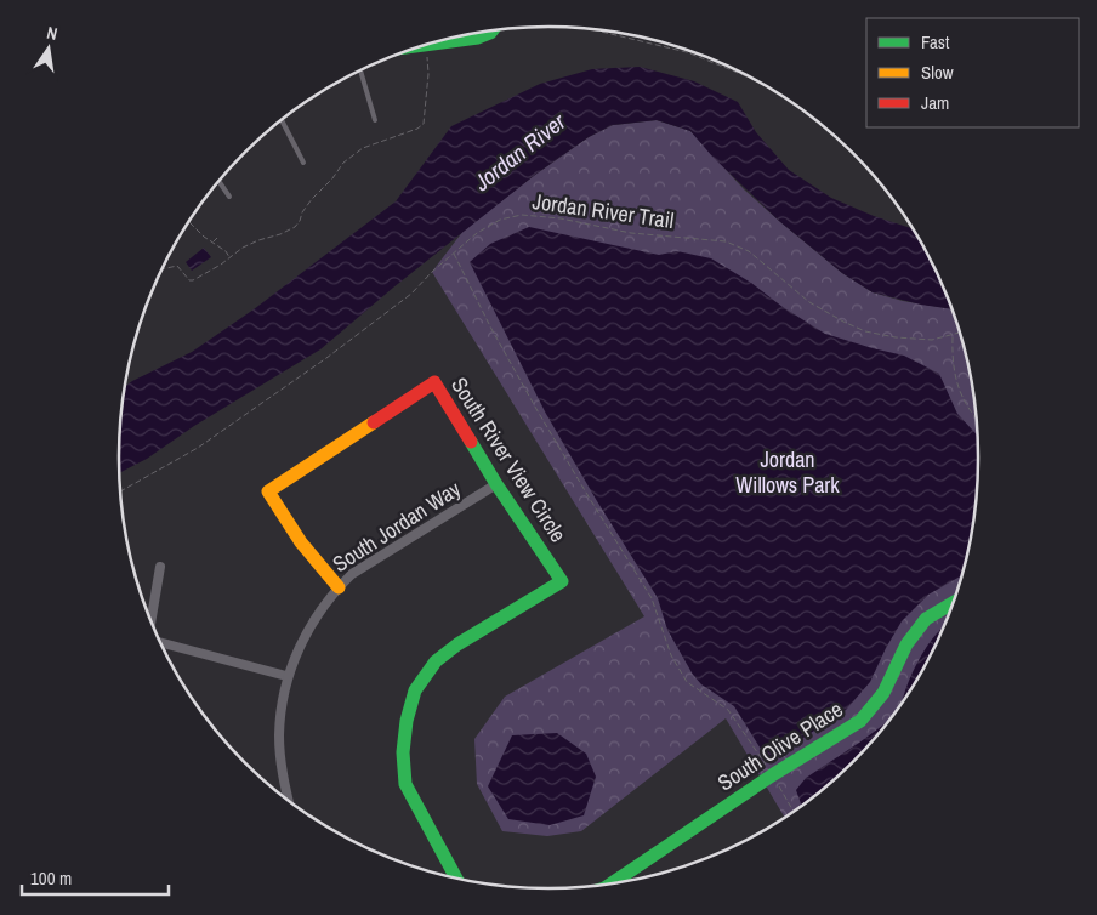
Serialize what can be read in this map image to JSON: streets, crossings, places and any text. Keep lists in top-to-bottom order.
{
  "streets": {
    "street": ["South River View Circle", "South Jordan Way", "South Olive Place"],
    "path": ["Jordan River Trail"]
  },
  "crossings": [
    ["South River View Circle", "South Jordan Way"]
  ],
  "water": ["Jordan River"],
  "parks": ["Jordan Willows Park"],
  "legend": ["Fast", "Slow", "Jam"],
  "scale_bar": "100 m",
  "north": "top"
}
